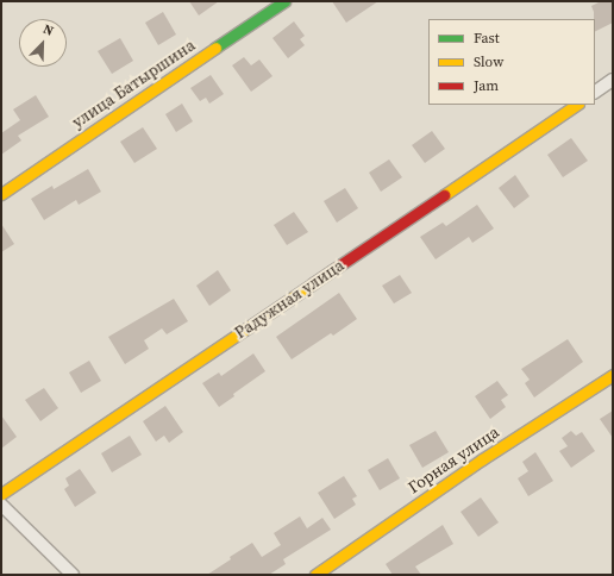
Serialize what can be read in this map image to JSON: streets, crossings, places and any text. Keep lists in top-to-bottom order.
{
  "streets": {
    "street": ["улица Батыршина", "Радужная улица", "Горная улица"]
  },
  "legend": ["Fast", "Slow", "Jam"],
  "north": "top right"
}
